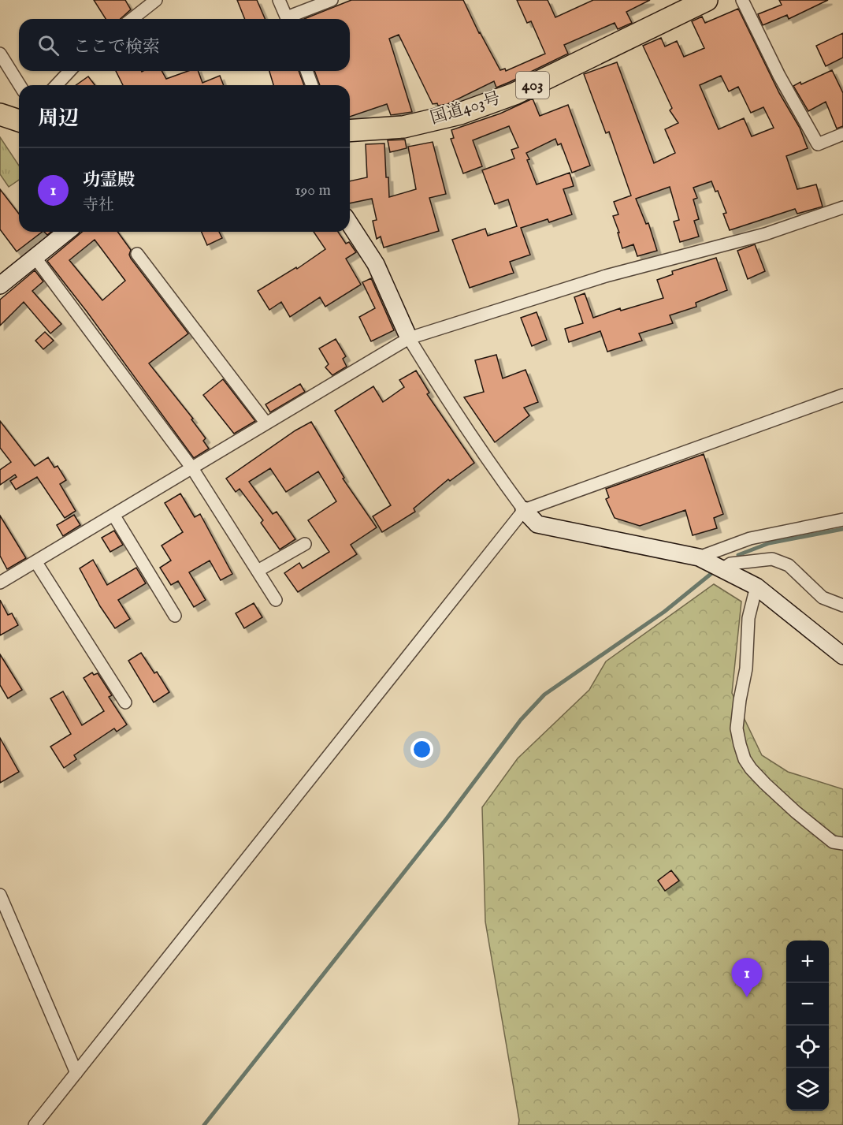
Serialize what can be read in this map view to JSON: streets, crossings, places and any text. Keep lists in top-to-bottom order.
{
  "streets": {
    "highway": ["403", "国道403号"]
  },
  "page": {
    "search": "ここで検索",
    "heading": "周辺",
    "list": [
      {
        "mark": "1",
        "name": "功霊殿",
        "note": "寺社",
        "value": "190 m"
      }
    ],
    "map_buttons": ["+", "−"],
    "pins": "1"
  }
}
